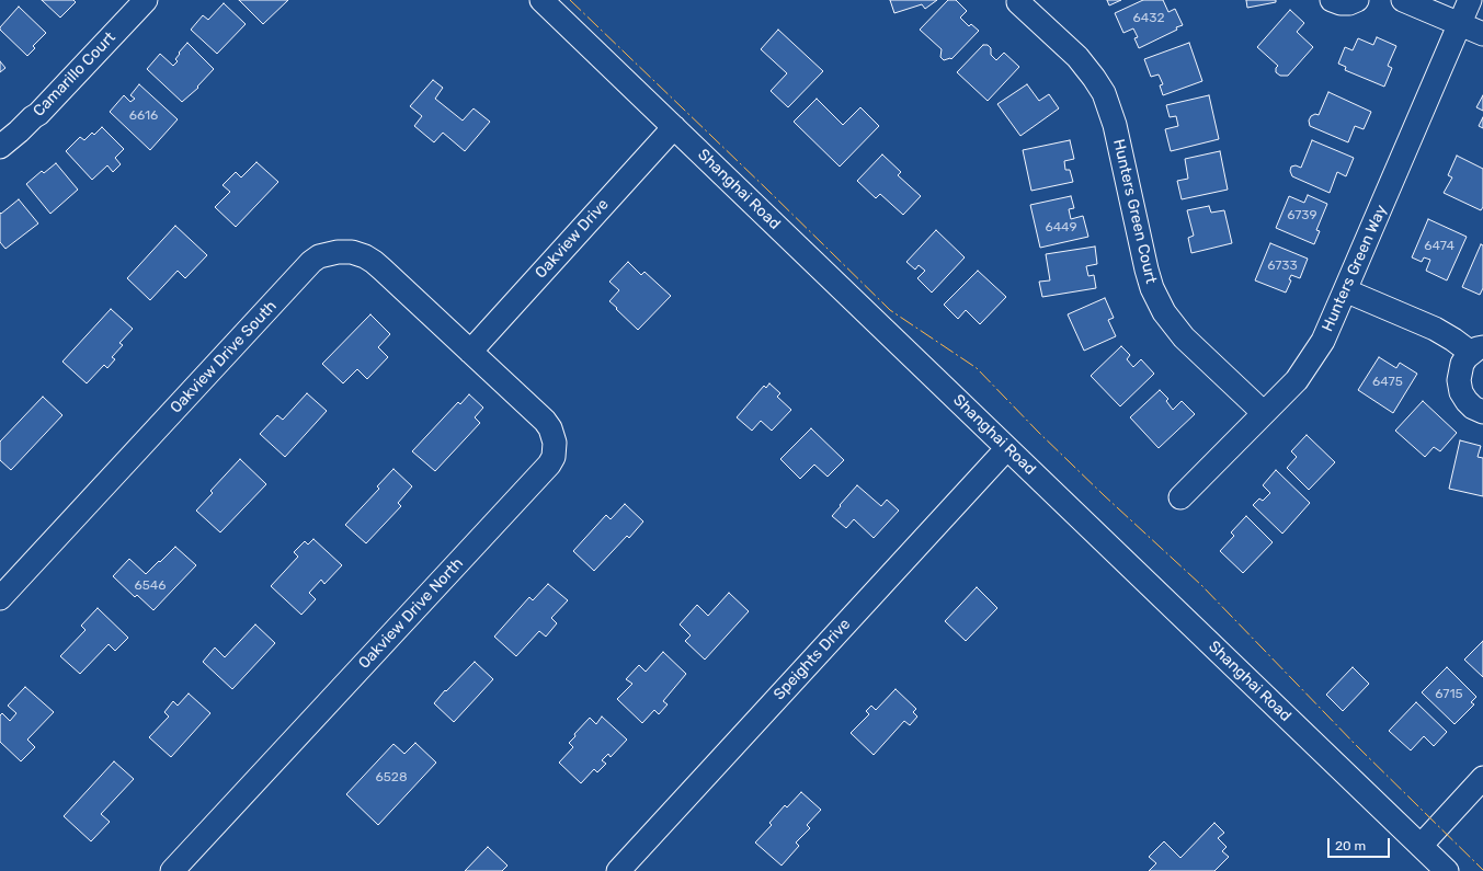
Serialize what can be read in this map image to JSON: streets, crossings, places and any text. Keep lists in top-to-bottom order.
{
  "streets": {
    "street": [
      "Camarillo Court",
      "Shanghai Road",
      "Hunters Green Court",
      "Oakview Drive",
      "Hunters Green Way",
      "Oakview Drive South",
      "Oakview Drive North",
      "Speights Drive"
    ]
  },
  "crossings": [
    ["Shanghai Road", "Oakview Drive"],
    ["Shanghai Road", "Speights Drive"],
    ["Hunters Green Court", "Hunters Green Way"],
    ["Oakview Drive", "Oakview Drive South"],
    ["Oakview Drive", "Oakview Drive North"],
    ["Oakview Drive South", "Oakview Drive North"]
  ],
  "house_numbers": [
    "6432",
    "6616",
    "6739",
    "6449",
    "6474",
    "6733",
    "6475",
    "6546",
    "6715",
    "6528"
  ],
  "scale_bar": "20 m"
}
